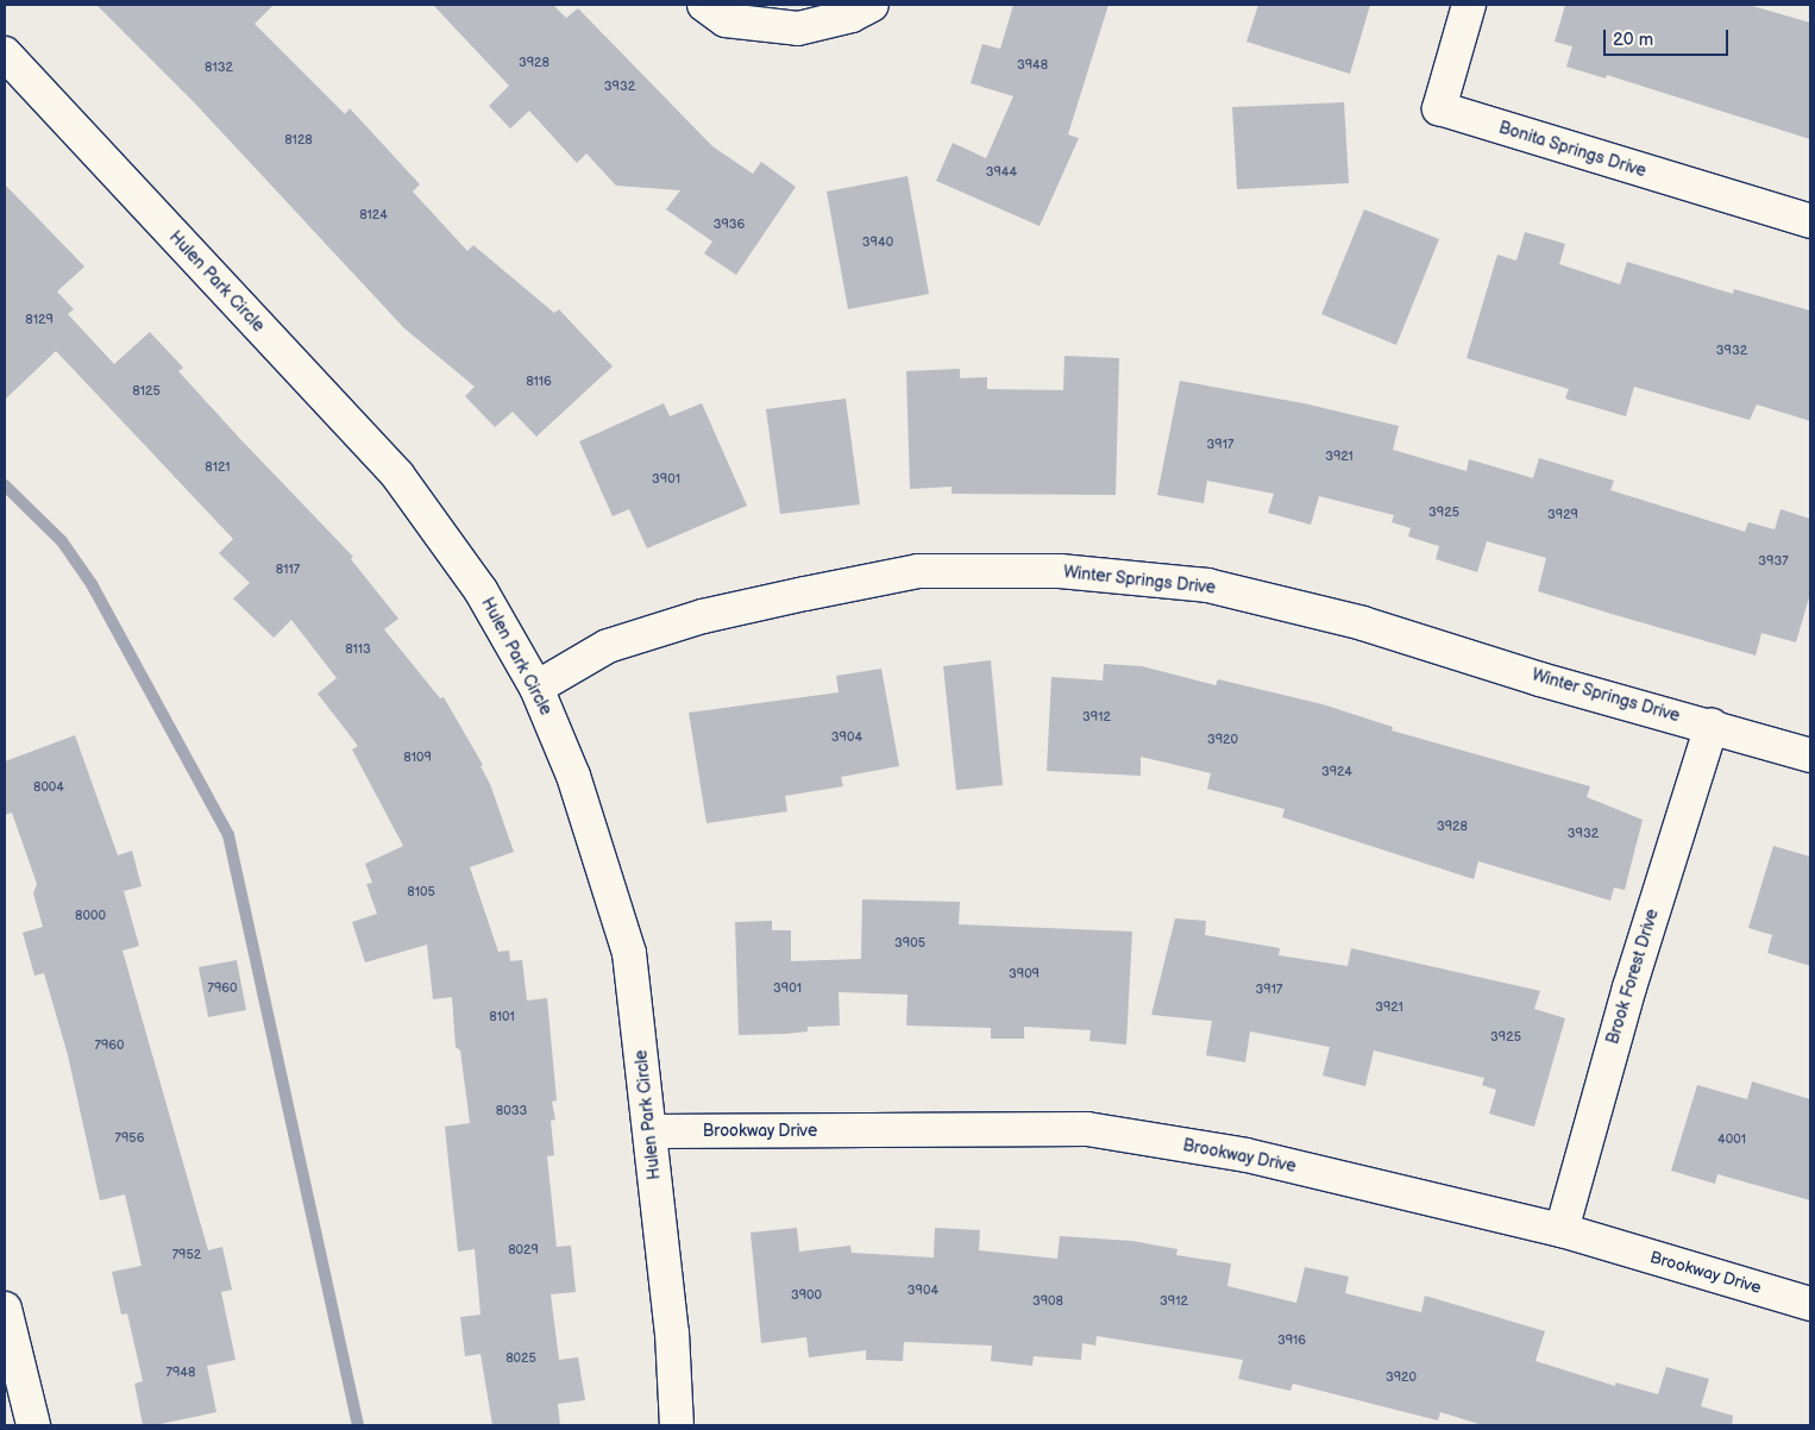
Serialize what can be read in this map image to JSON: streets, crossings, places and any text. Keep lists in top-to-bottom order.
{
  "streets": {
    "street": [
      "Bonita Springs Drive",
      "Hulen Park Circle",
      "Winter Springs Drive",
      "Brook Forest Drive",
      "Brookway Drive"
    ]
  },
  "crossings": [
    ["Hulen Park Circle", "Winter Springs Drive"],
    ["Hulen Park Circle", "Brookway Drive"],
    ["Winter Springs Drive", "Brook Forest Drive"],
    ["Brook Forest Drive", "Brookway Drive"]
  ],
  "house_numbers": [
    "3928",
    "3948",
    "8132",
    "3932",
    "8128",
    "3944",
    "8124",
    "3936",
    "3940",
    "8129",
    "3932",
    "8116",
    "8125",
    "3917",
    "3921",
    "8121",
    "3901",
    "3925",
    "3929",
    "3937",
    "8117",
    "8113",
    "3912",
    "3904",
    "3920",
    "8109",
    "3924",
    "8004",
    "3928",
    "3932",
    "8105",
    "8000",
    "3905",
    "3909",
    "7960",
    "3901",
    "3917",
    "3921",
    "8101",
    "3925",
    "7960",
    "8033",
    "7956",
    "4001",
    "8029",
    "7952",
    "3904",
    "3900",
    "3908",
    "3912",
    "3916",
    "8025",
    "7948",
    "3920"
  ],
  "scale_bar": "20 m"
}
